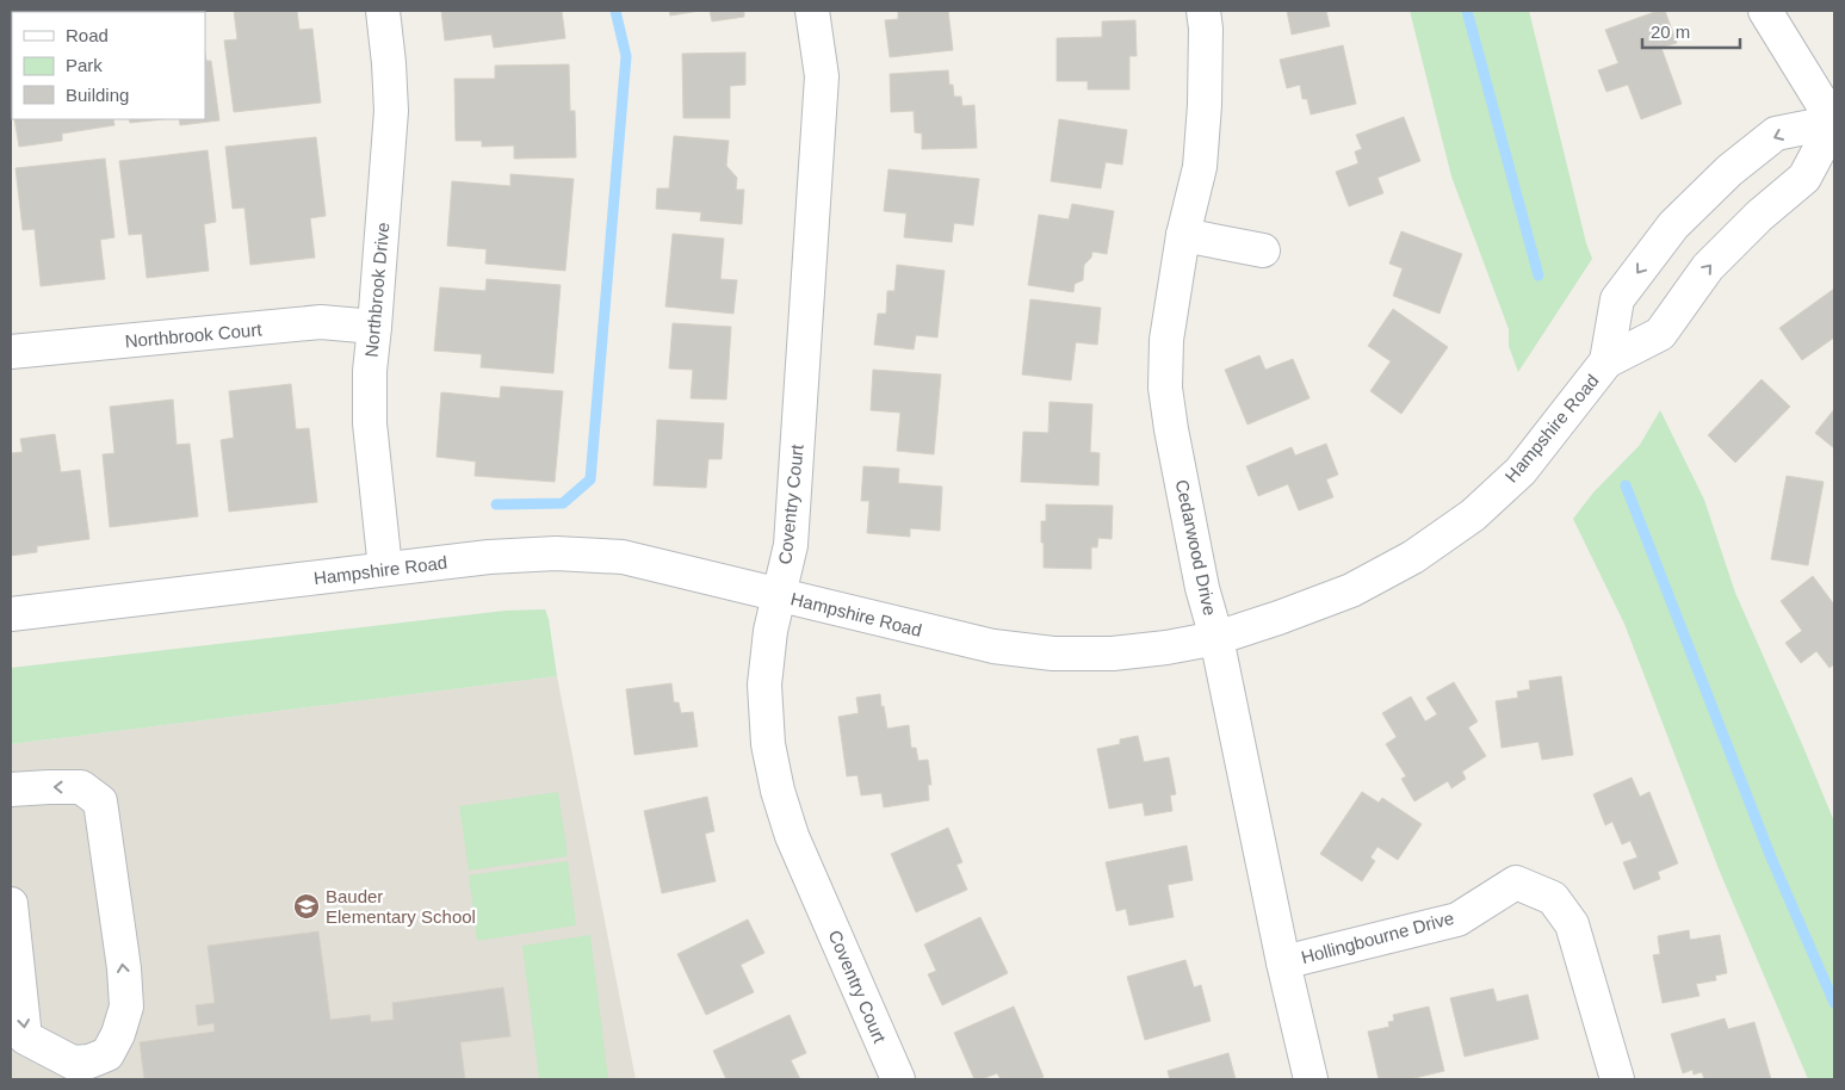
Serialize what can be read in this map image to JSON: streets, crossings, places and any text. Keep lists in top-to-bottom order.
{
  "streets": {
    "street": [
      "Northbrook Drive",
      "Northbrook Court",
      "Hampshire Road",
      "Coventry Court",
      "Cedarwood Drive",
      "Hollingbourne Drive"
    ]
  },
  "crossings": [
    ["Northbrook Drive", "Northbrook Court"],
    ["Northbrook Drive", "Hampshire Road"],
    ["Hampshire Road", "Coventry Court"],
    ["Hampshire Road", "Cedarwood Drive"],
    ["Cedarwood Drive", "Hollingbourne Drive"]
  ],
  "places": {
    "school or university": ["Bauder Elementary School"]
  },
  "legend": ["Road", "Park", "Building"],
  "scale_bar": "20 m"
}
